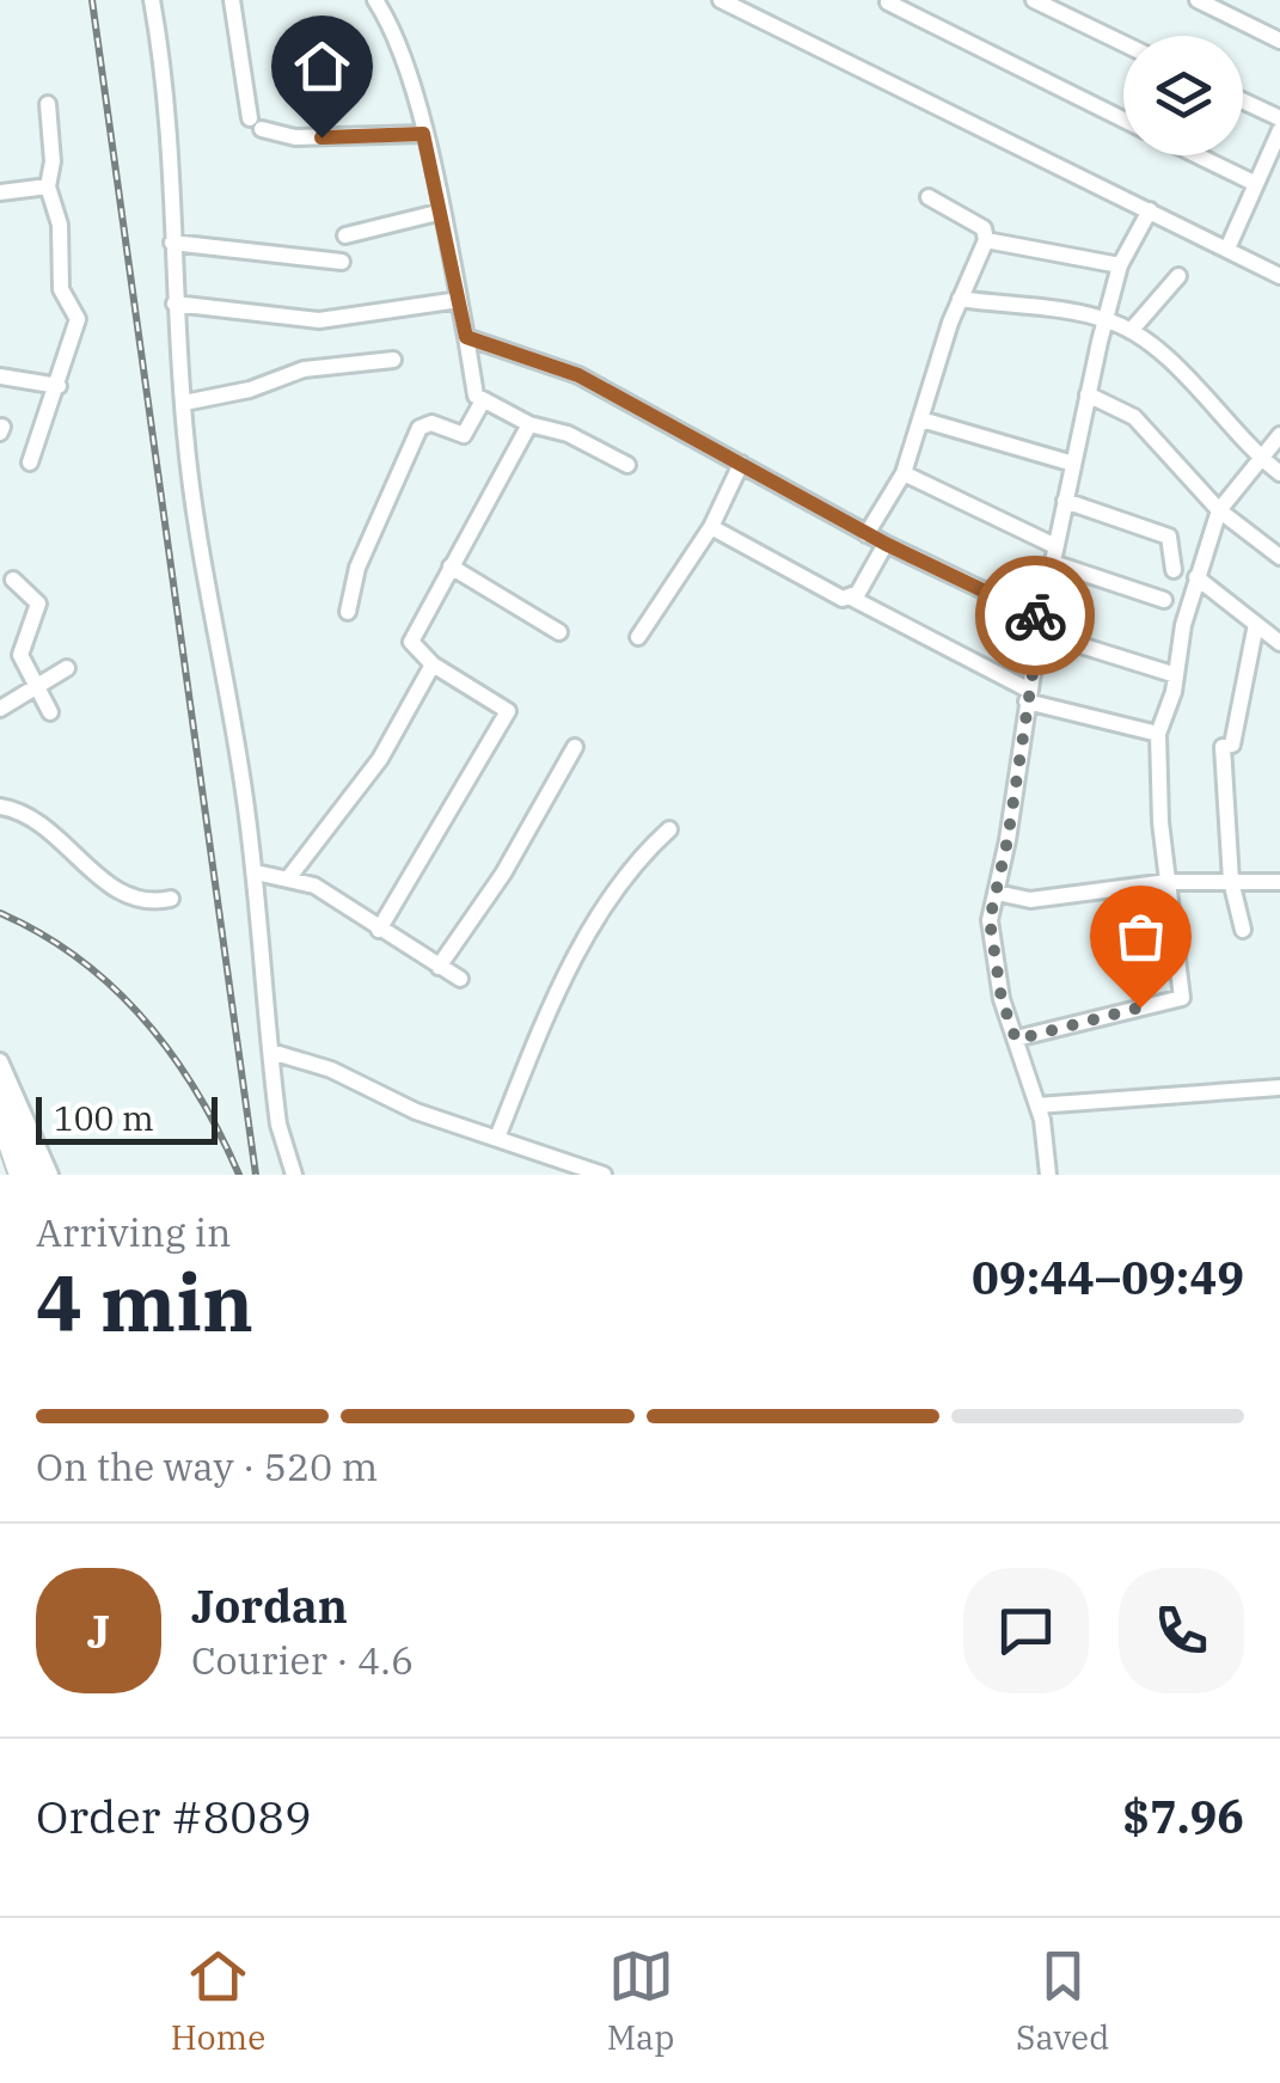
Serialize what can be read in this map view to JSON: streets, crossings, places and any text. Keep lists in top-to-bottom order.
{
  "scale_bar": "100 m",
  "page": {
    "scale": "100 m",
    "heading": ["4 min", "Arriving in", "09:44–09:49"],
    "panel": [
      "Jordan",
      "Courier · 4.6",
      "Order #8089",
      "$7.96"
    ],
    "bar": "On the way · 520 m",
    "round": "J",
    "tabs": ["Home", "Map", "Saved"]
  }
}
